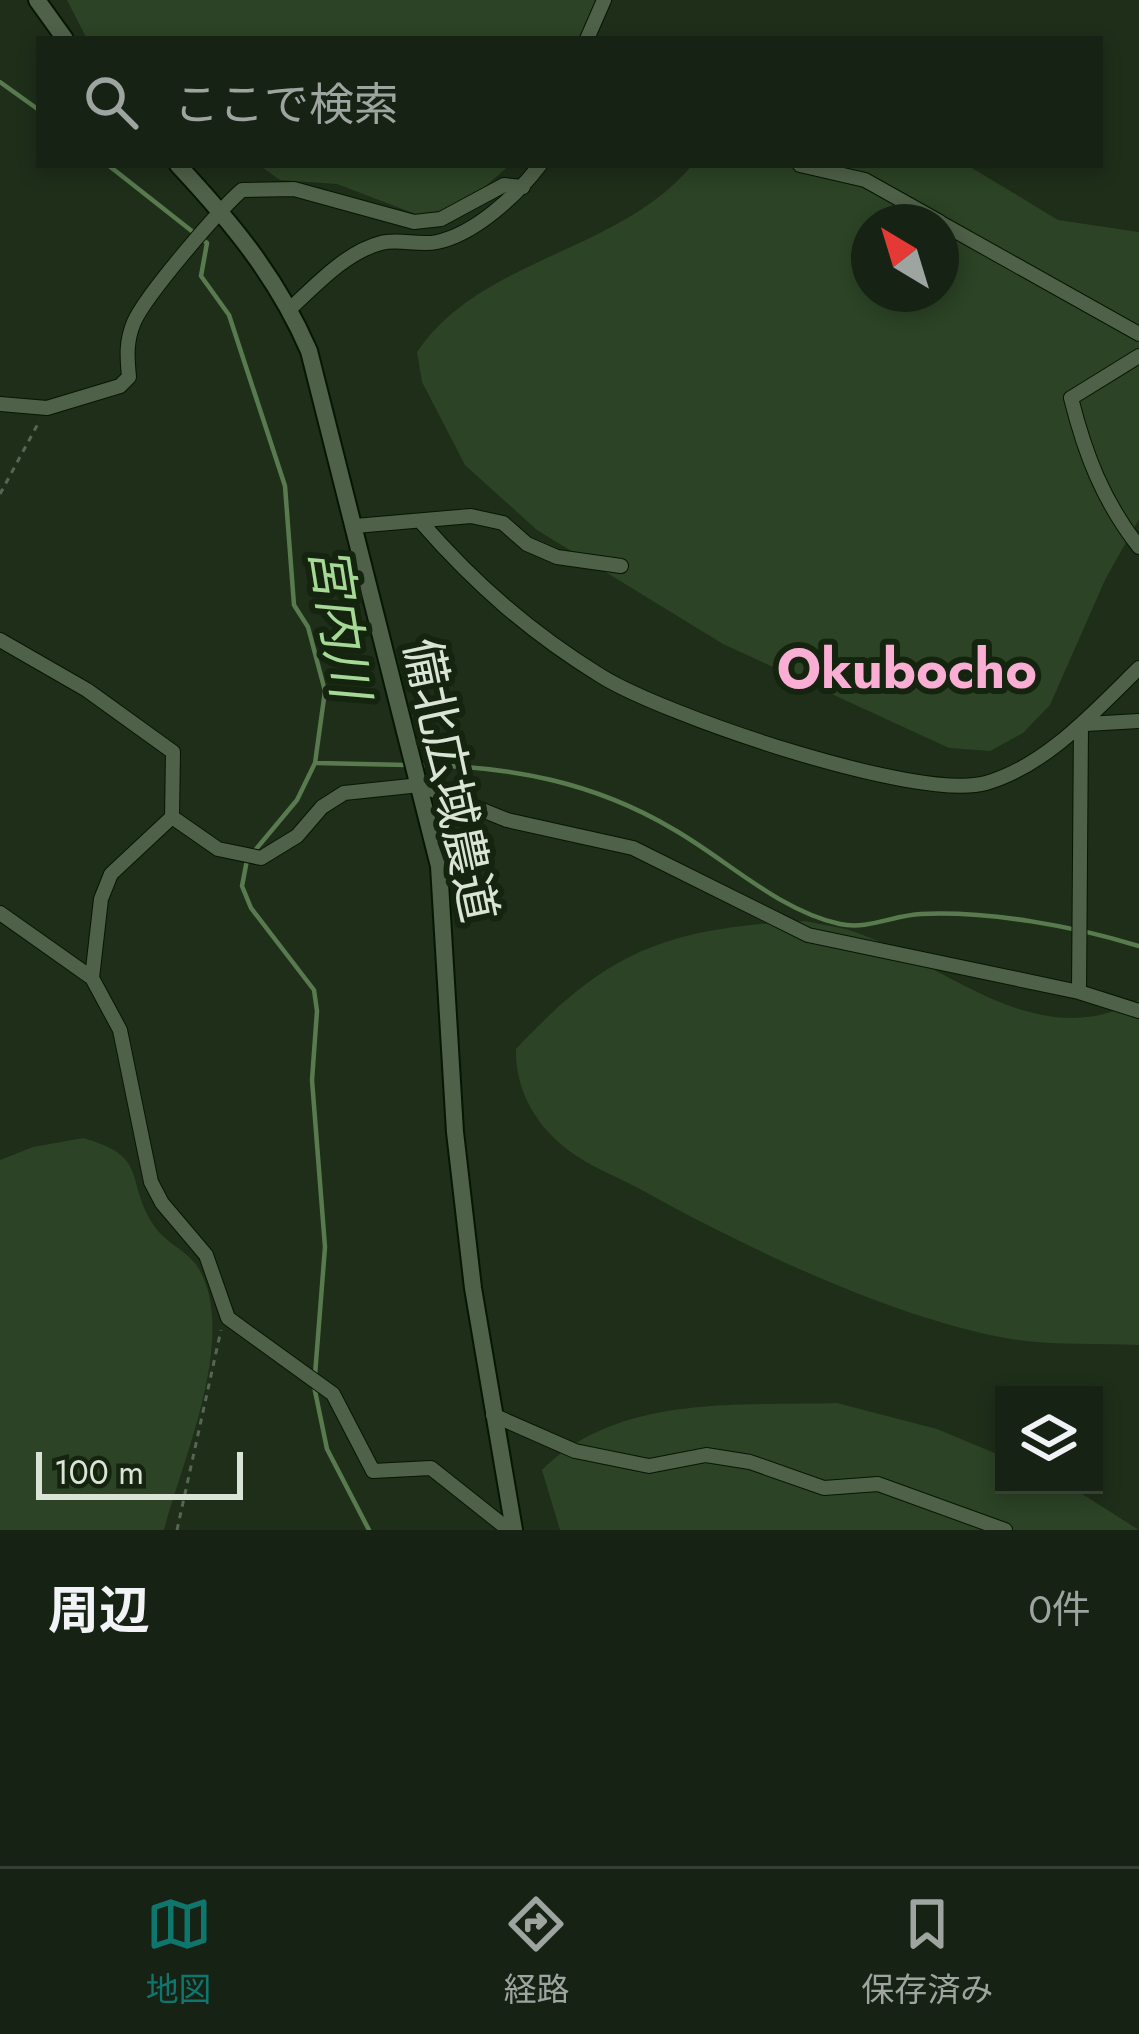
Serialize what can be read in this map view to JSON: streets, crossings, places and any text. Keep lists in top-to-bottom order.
{
  "streets": {
    "street": ["備北広域農道"]
  },
  "districts": ["Okubocho"],
  "water": ["宮内川"],
  "scale_bar": "100 m",
  "north": "top left",
  "page": {
    "search": "ここで検索",
    "scale": "100 m",
    "heading": ["周辺", "0件"],
    "nav": ["地図", "経路", "保存済み"]
  }
}
